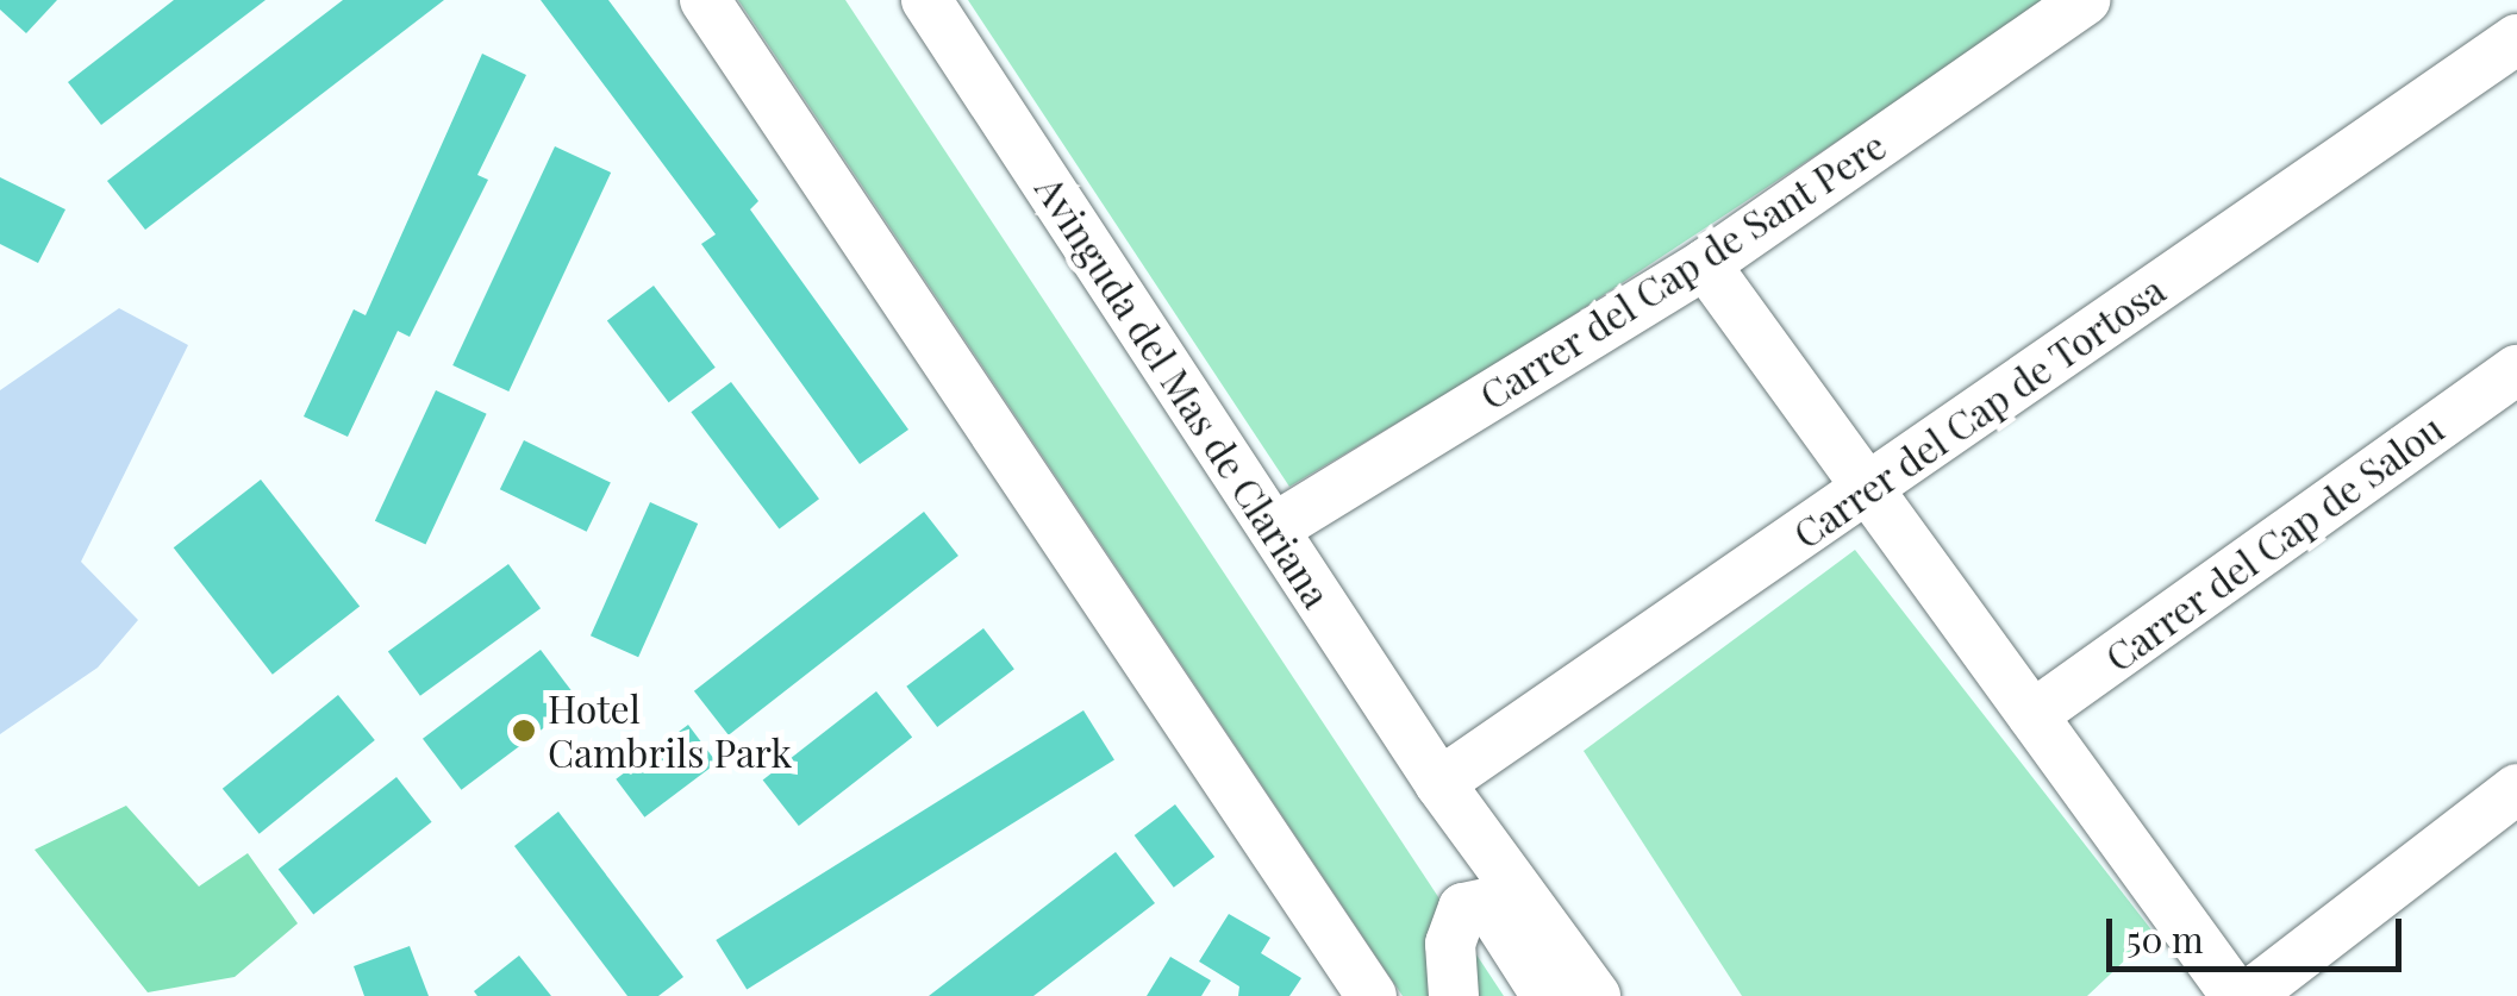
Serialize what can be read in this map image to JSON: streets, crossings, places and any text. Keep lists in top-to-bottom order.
{
  "streets": {
    "street": [
      "Carrer del Cap de Sant Pere",
      "Avinguda del Mas de Clariana",
      "Carrer del Cap de Tortosa",
      "Carrer del Cap de Salou"
    ]
  },
  "crossings": [
    ["Carrer del Cap de Sant Pere", "Avinguda del Mas de Clariana"],
    ["Avinguda del Mas de Clariana", "Carrer del Cap de Tortosa"]
  ],
  "places": ["Hotel Cambrils Park"],
  "scale_bar": "50 m"
}
